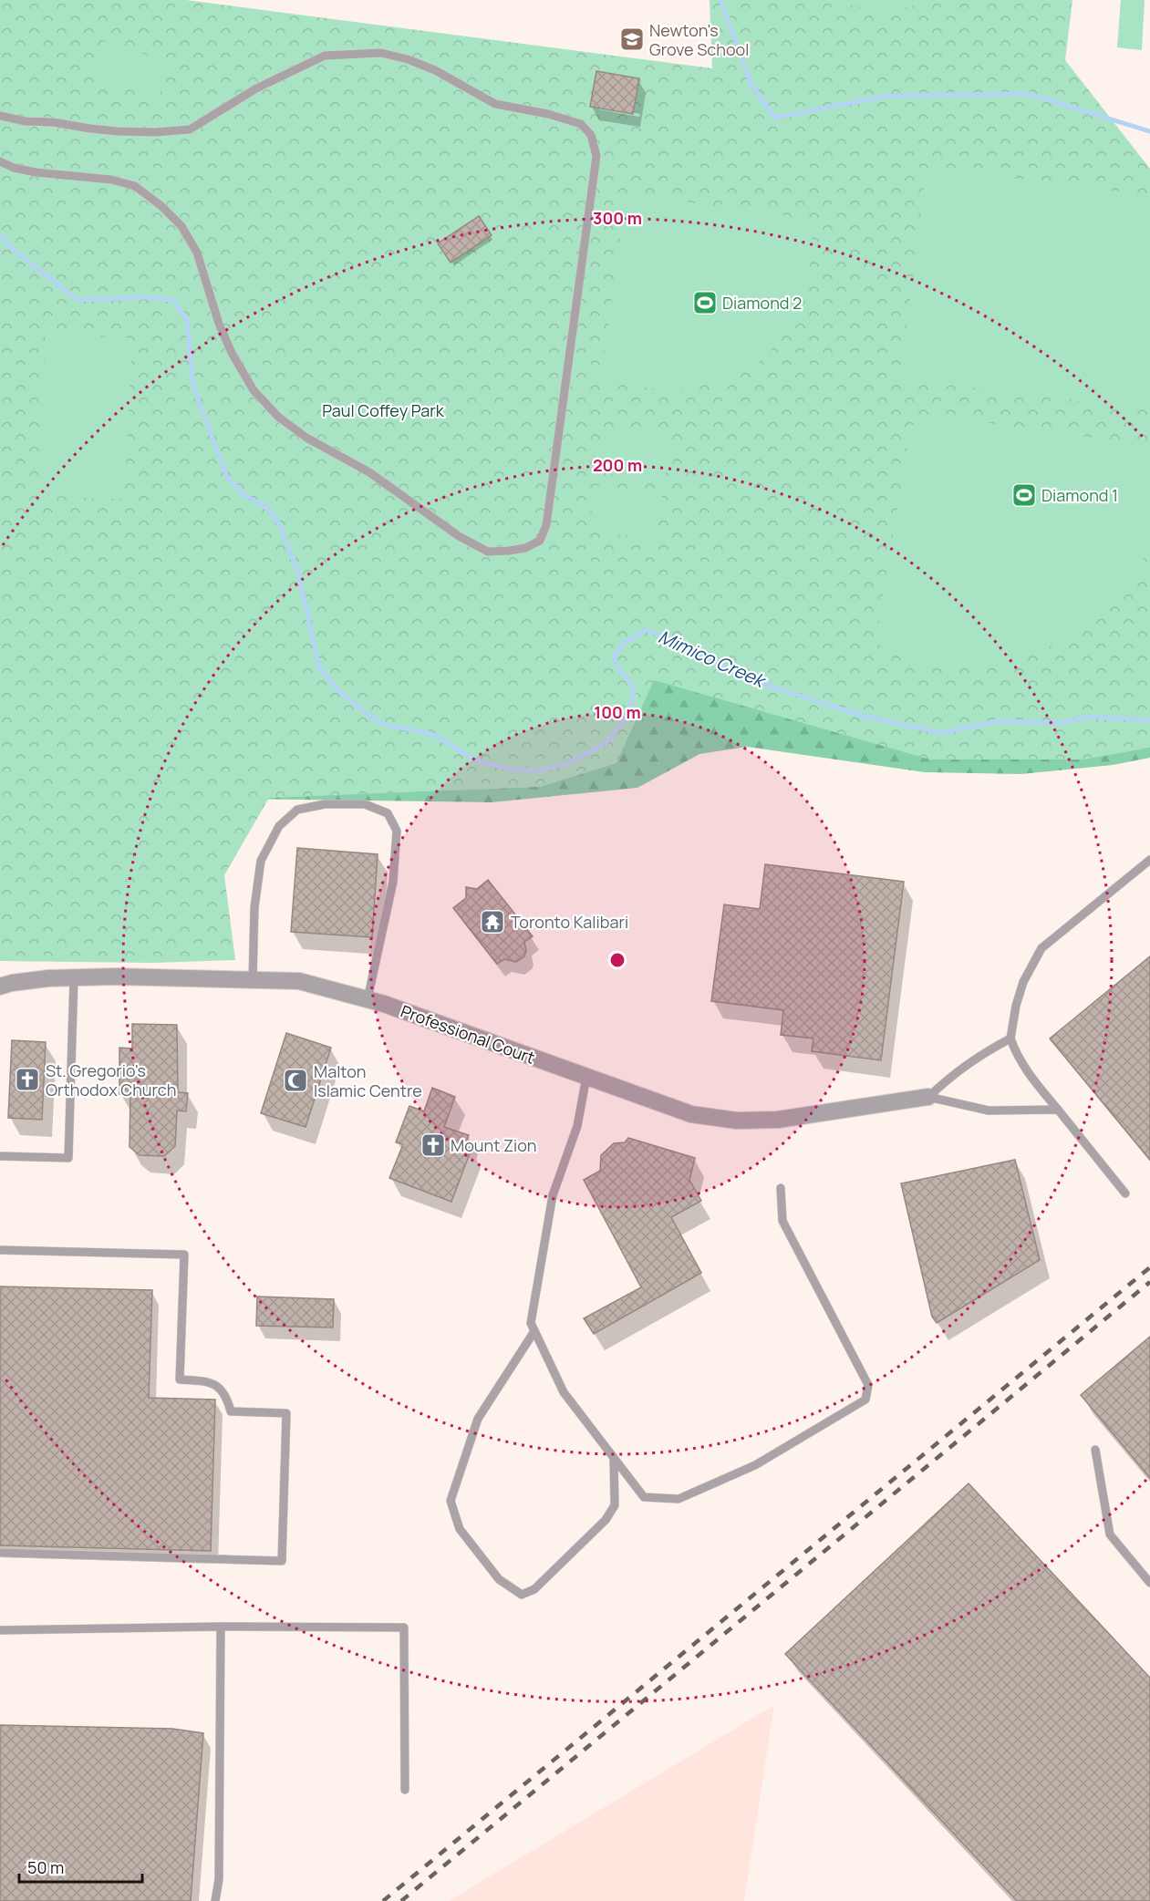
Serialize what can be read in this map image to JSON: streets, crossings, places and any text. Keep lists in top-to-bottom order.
{
  "streets": {
    "street": ["Professional Court"]
  },
  "water": ["Mimico Creek"],
  "parks": ["Paul Coffey Park"],
  "places": {
    "school or university": ["Newton's Grove School"],
    "sports": ["Diamond 2", "Diamond 1"],
    "temple": ["Toronto Kalibari"],
    "church": ["St. Gregorio's Orthodox Church", "Mount Zion"],
    "mosque": ["Malton Islamic Centre"]
  },
  "scale_bar": "50 m",
  "rings": ["300 m", "200 m", "100 m"]
}
